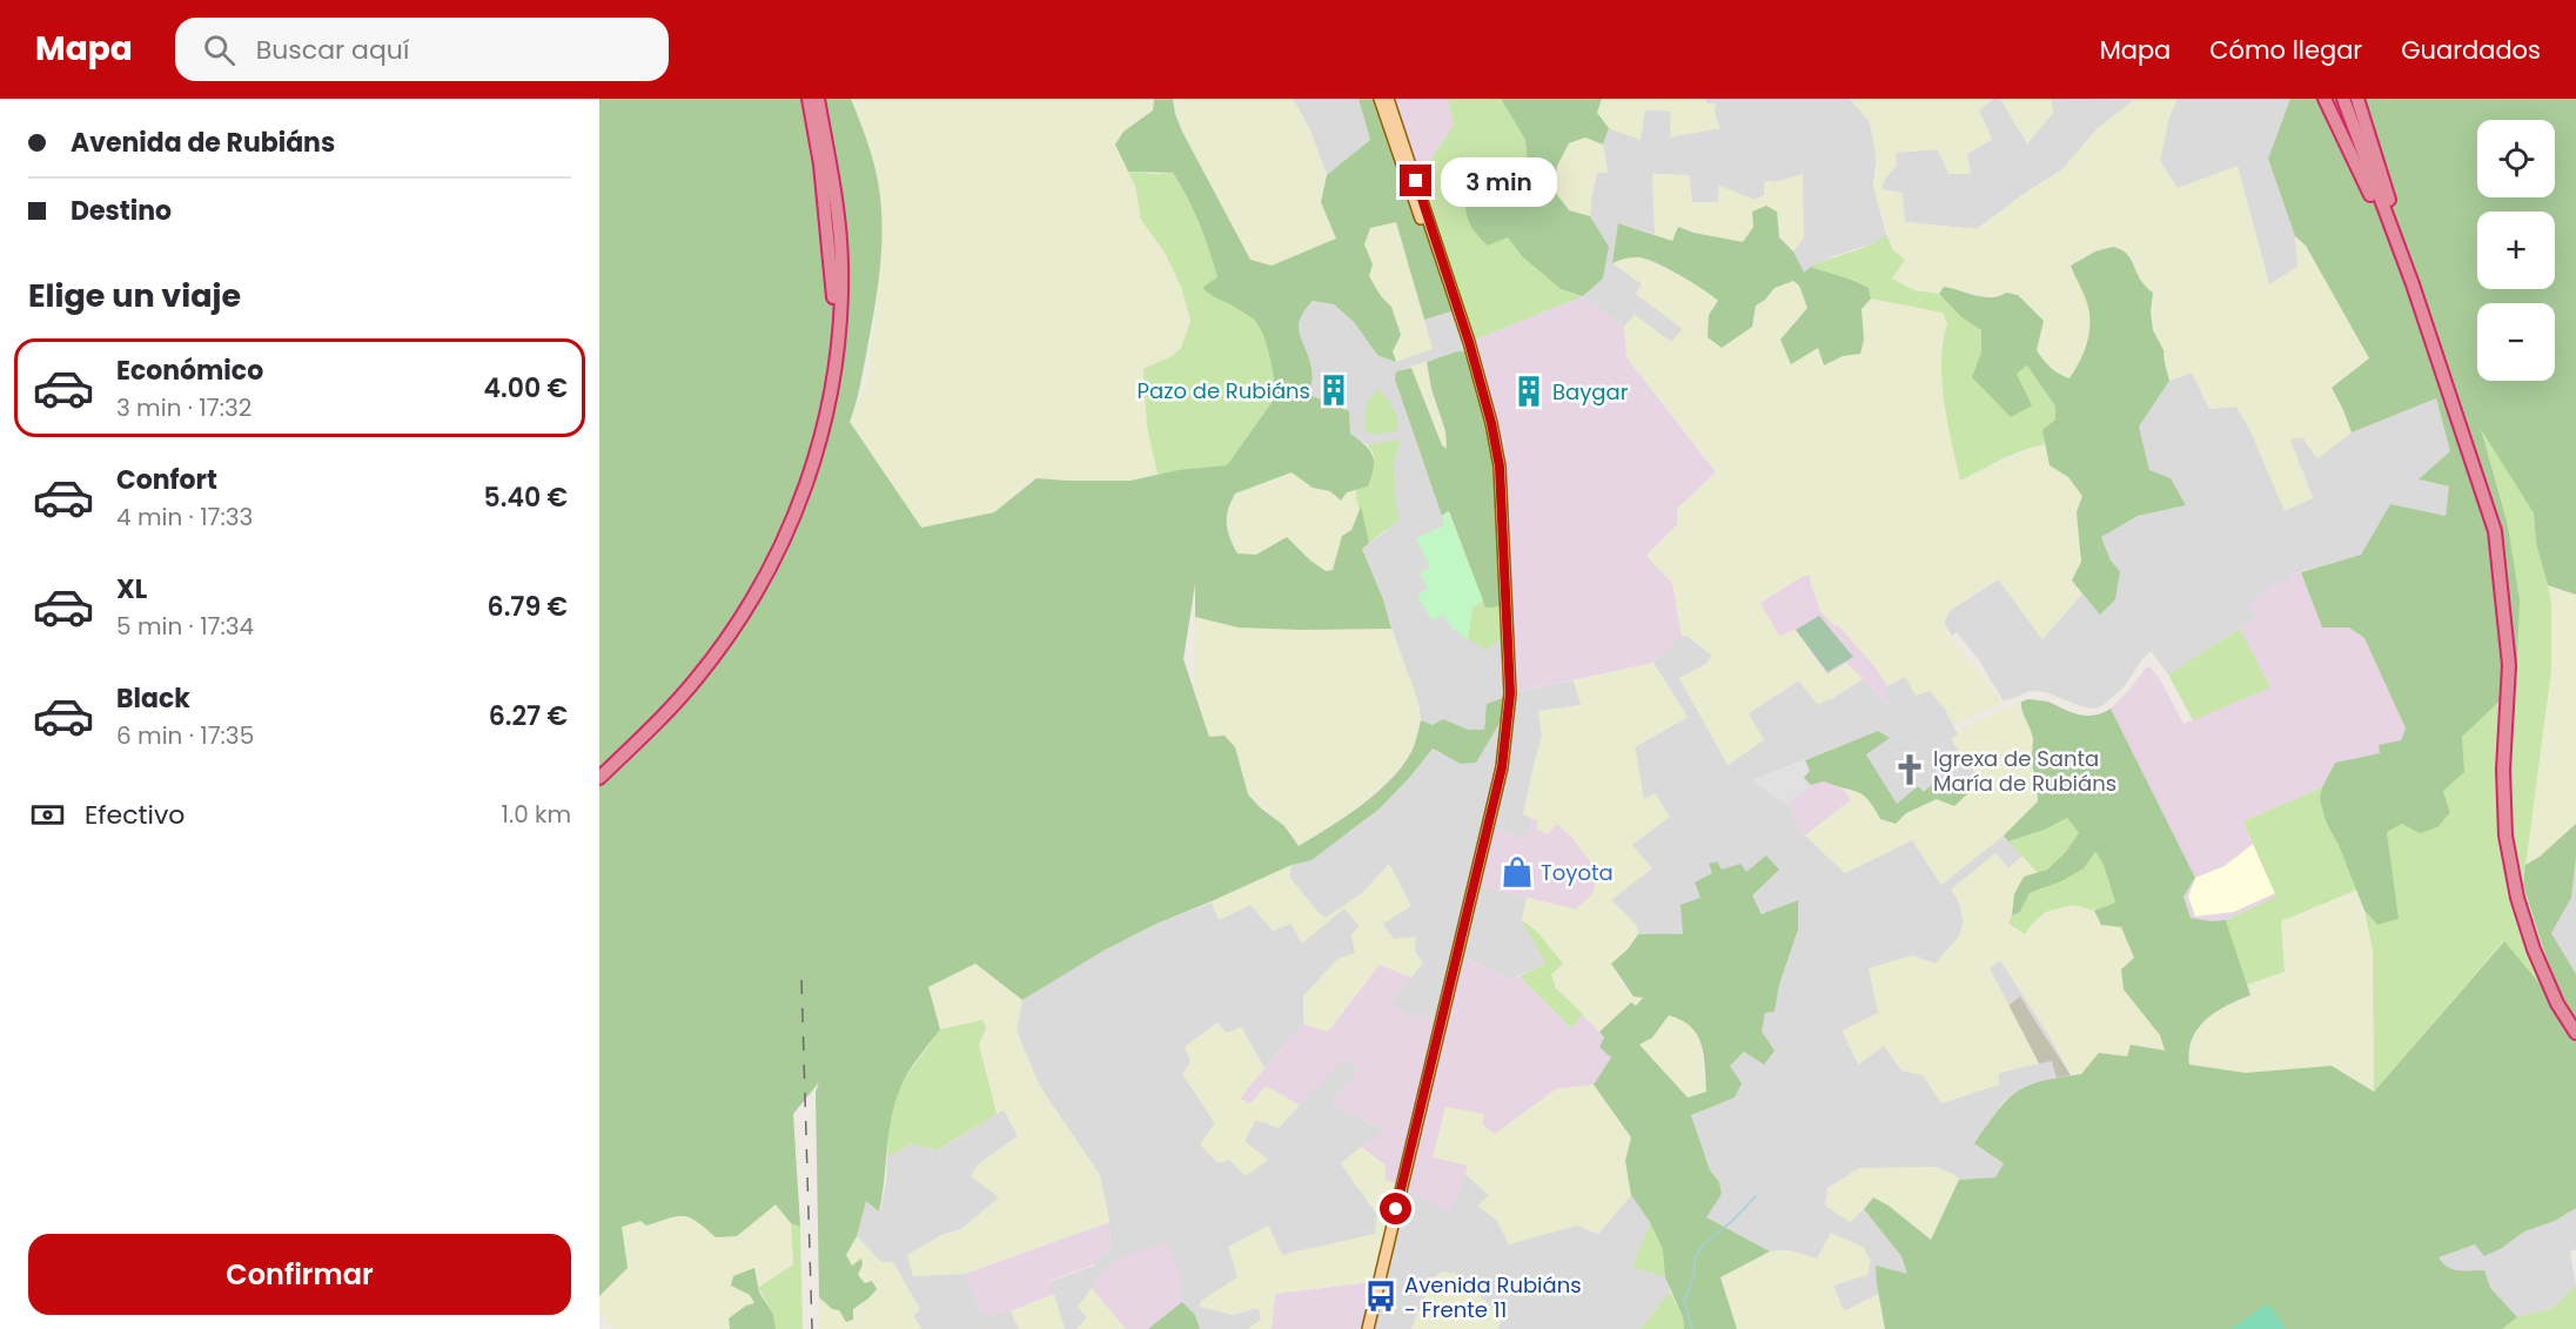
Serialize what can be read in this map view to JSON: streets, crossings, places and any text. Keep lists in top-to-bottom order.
{
  "places": {
    "building": ["Pazo de Rubiáns", "Baygar"],
    "church": ["Igrexa de Santa María de Rubiáns"],
    "shop": ["Toyota"],
    "bus stop": ["Avenida Rubiáns - Frente 11"]
  },
  "page": {
    "header": "Mapa",
    "search": "Buscar aquí",
    "nav": ["Mapa", "Cómo llegar", "Guardados"],
    "banner": ["Avenida de Rubiáns", "Destino"],
    "map_buttons": ["+", "−"],
    "bubble": "3 min",
    "heading": "Elige un viaje",
    "list": [
      {
        "name": "Económico",
        "note": "3 min · 17:32",
        "value": "4.00 €"
      },
      {
        "name": "Confort",
        "note": "4 min · 17:33",
        "value": "5.40 €"
      },
      {
        "name": "XL",
        "note": "5 min · 17:34",
        "value": "6.79 €"
      },
      {
        "name": "Black",
        "note": "6 min · 17:35",
        "value": "6.27 €"
      }
    ],
    "pay": ["Efectivo", "1.0 km"],
    "buttons": "Confirmar"
  }
}
